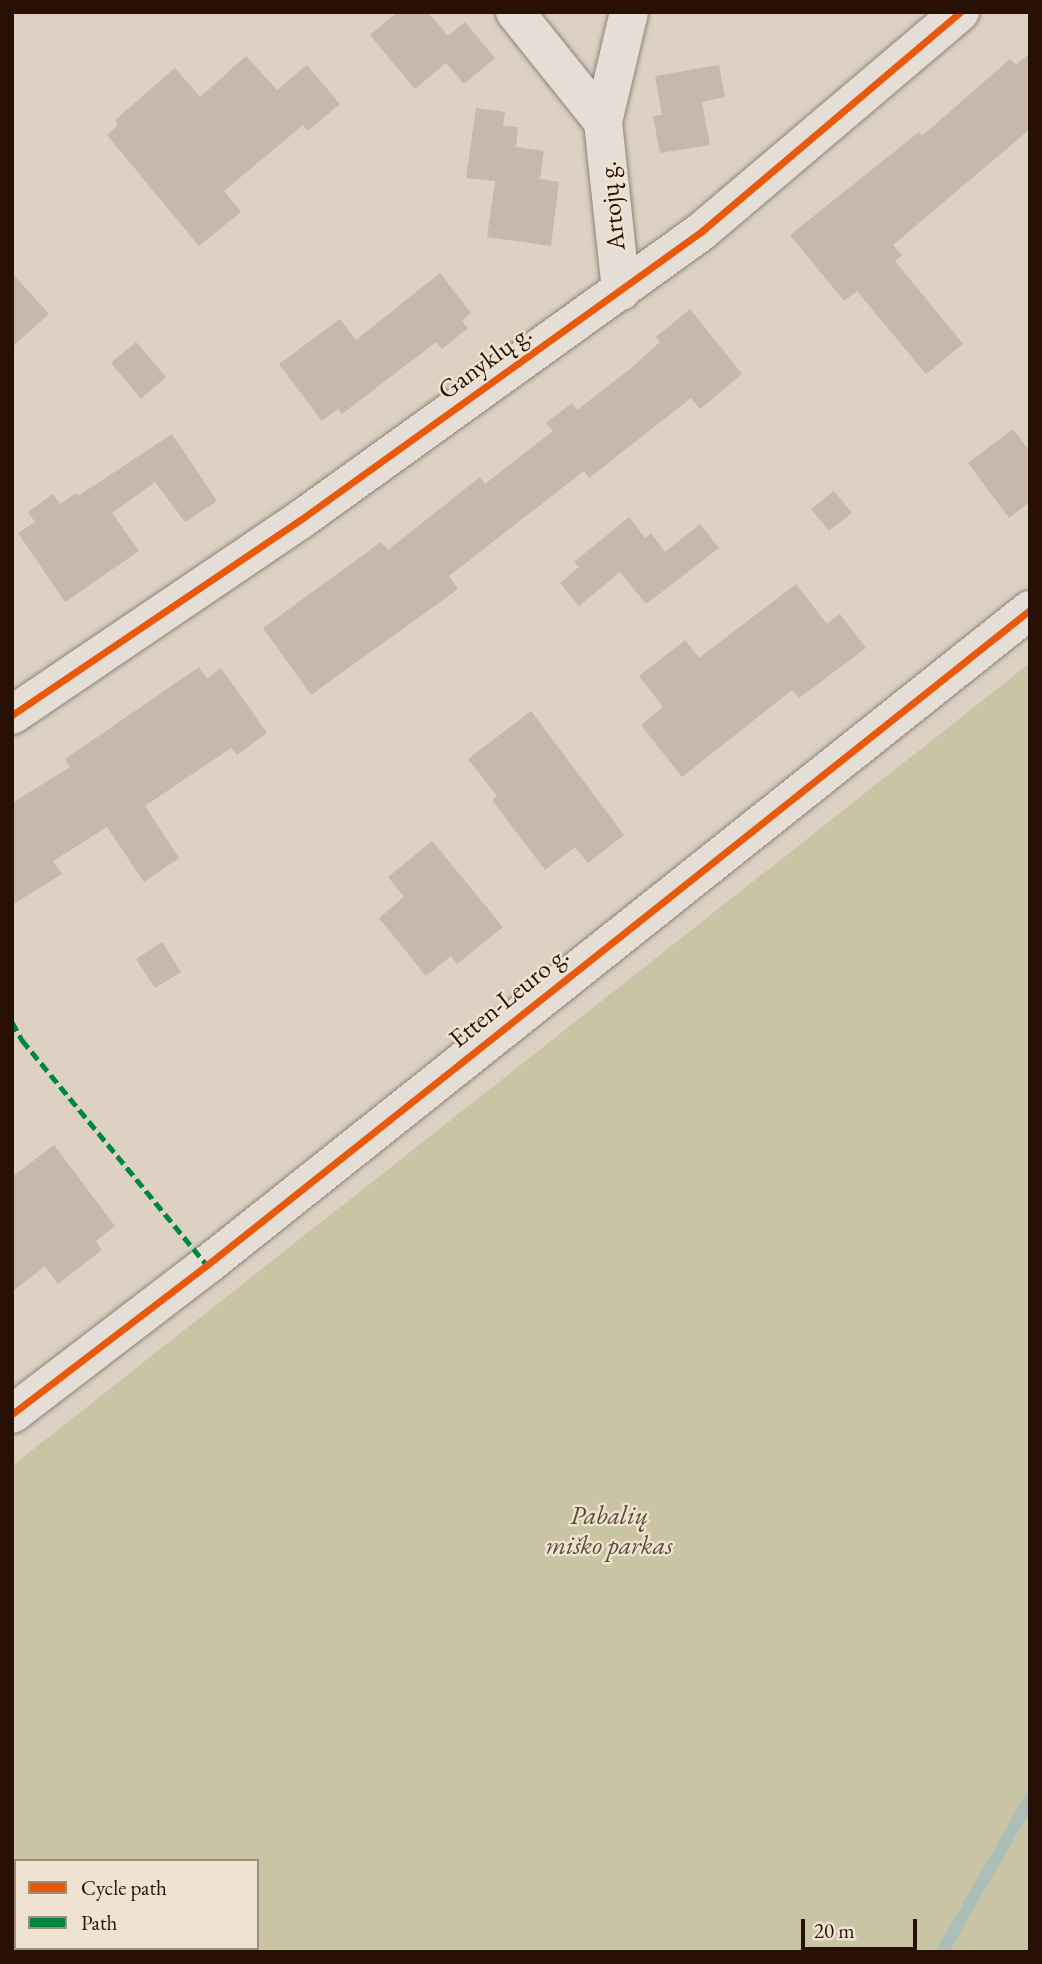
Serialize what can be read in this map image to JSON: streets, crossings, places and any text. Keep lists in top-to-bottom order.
{
  "streets": {
    "street": ["Artojų g.", "Ganyklų g.", "Etten-Leuro g."]
  },
  "crossings": [
    ["Artojų g.", "Ganyklų g."]
  ],
  "parks": ["Pabalių miško parkas"],
  "legend": ["Cycle path", "Path"],
  "scale_bar": "20 m"
}
